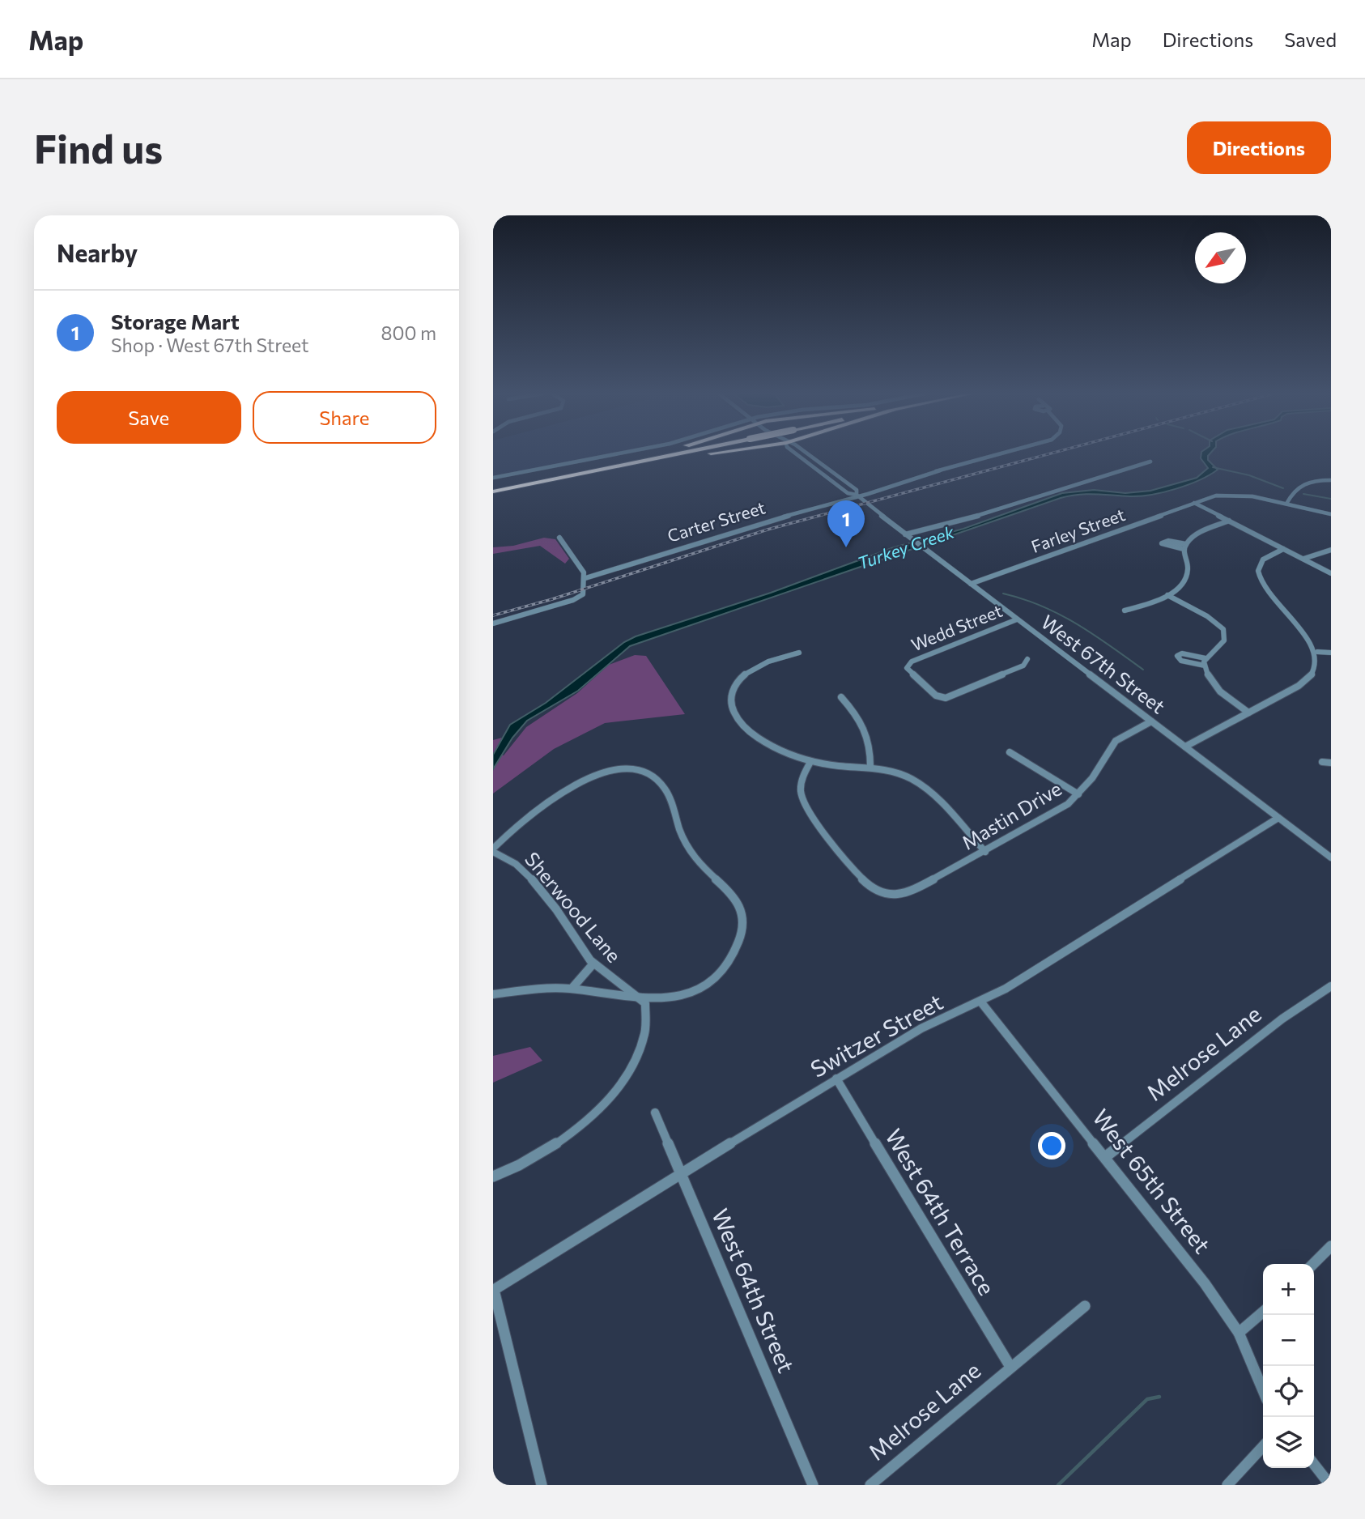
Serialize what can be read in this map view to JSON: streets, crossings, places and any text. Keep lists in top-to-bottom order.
{
  "streets": {
    "street": [
      "Carter Street",
      "Farley Street",
      "Wedd Street",
      "West 67th Street",
      "Mastin Drive",
      "Sherwood Lane",
      "Switzer Street",
      "Melrose Lane",
      "West 65th Street",
      "West 64th Terrace",
      "West 64th Street"
    ]
  },
  "crossings": [
    ["Carter Street", "West 67th Street"],
    ["Farley Street", "West 67th Street"],
    ["Wedd Street", "West 67th Street"],
    ["West 67th Street", "Mastin Drive"],
    ["West 67th Street", "Switzer Street"],
    ["Switzer Street", "West 65th Street"],
    ["Switzer Street", "West 64th Terrace"],
    ["Switzer Street", "West 64th Street"],
    ["Melrose Lane", "West 65th Street"],
    ["Melrose Lane", "West 64th Terrace"]
  ],
  "water": ["Turkey Creek"],
  "north": "bottom left",
  "page": {
    "header": "Map",
    "nav": ["Map", "Directions", "Saved"],
    "buttons": [
      "Directions",
      ["Save", "Share"]
    ],
    "title": "Find us",
    "heading": "Nearby",
    "list": [
      {
        "mark": "1",
        "name": "Storage Mart",
        "note": "Shop · West 67th Street",
        "value": "800 m"
      }
    ],
    "pins": "1",
    "map_buttons": ["+", "−"]
  }
}
